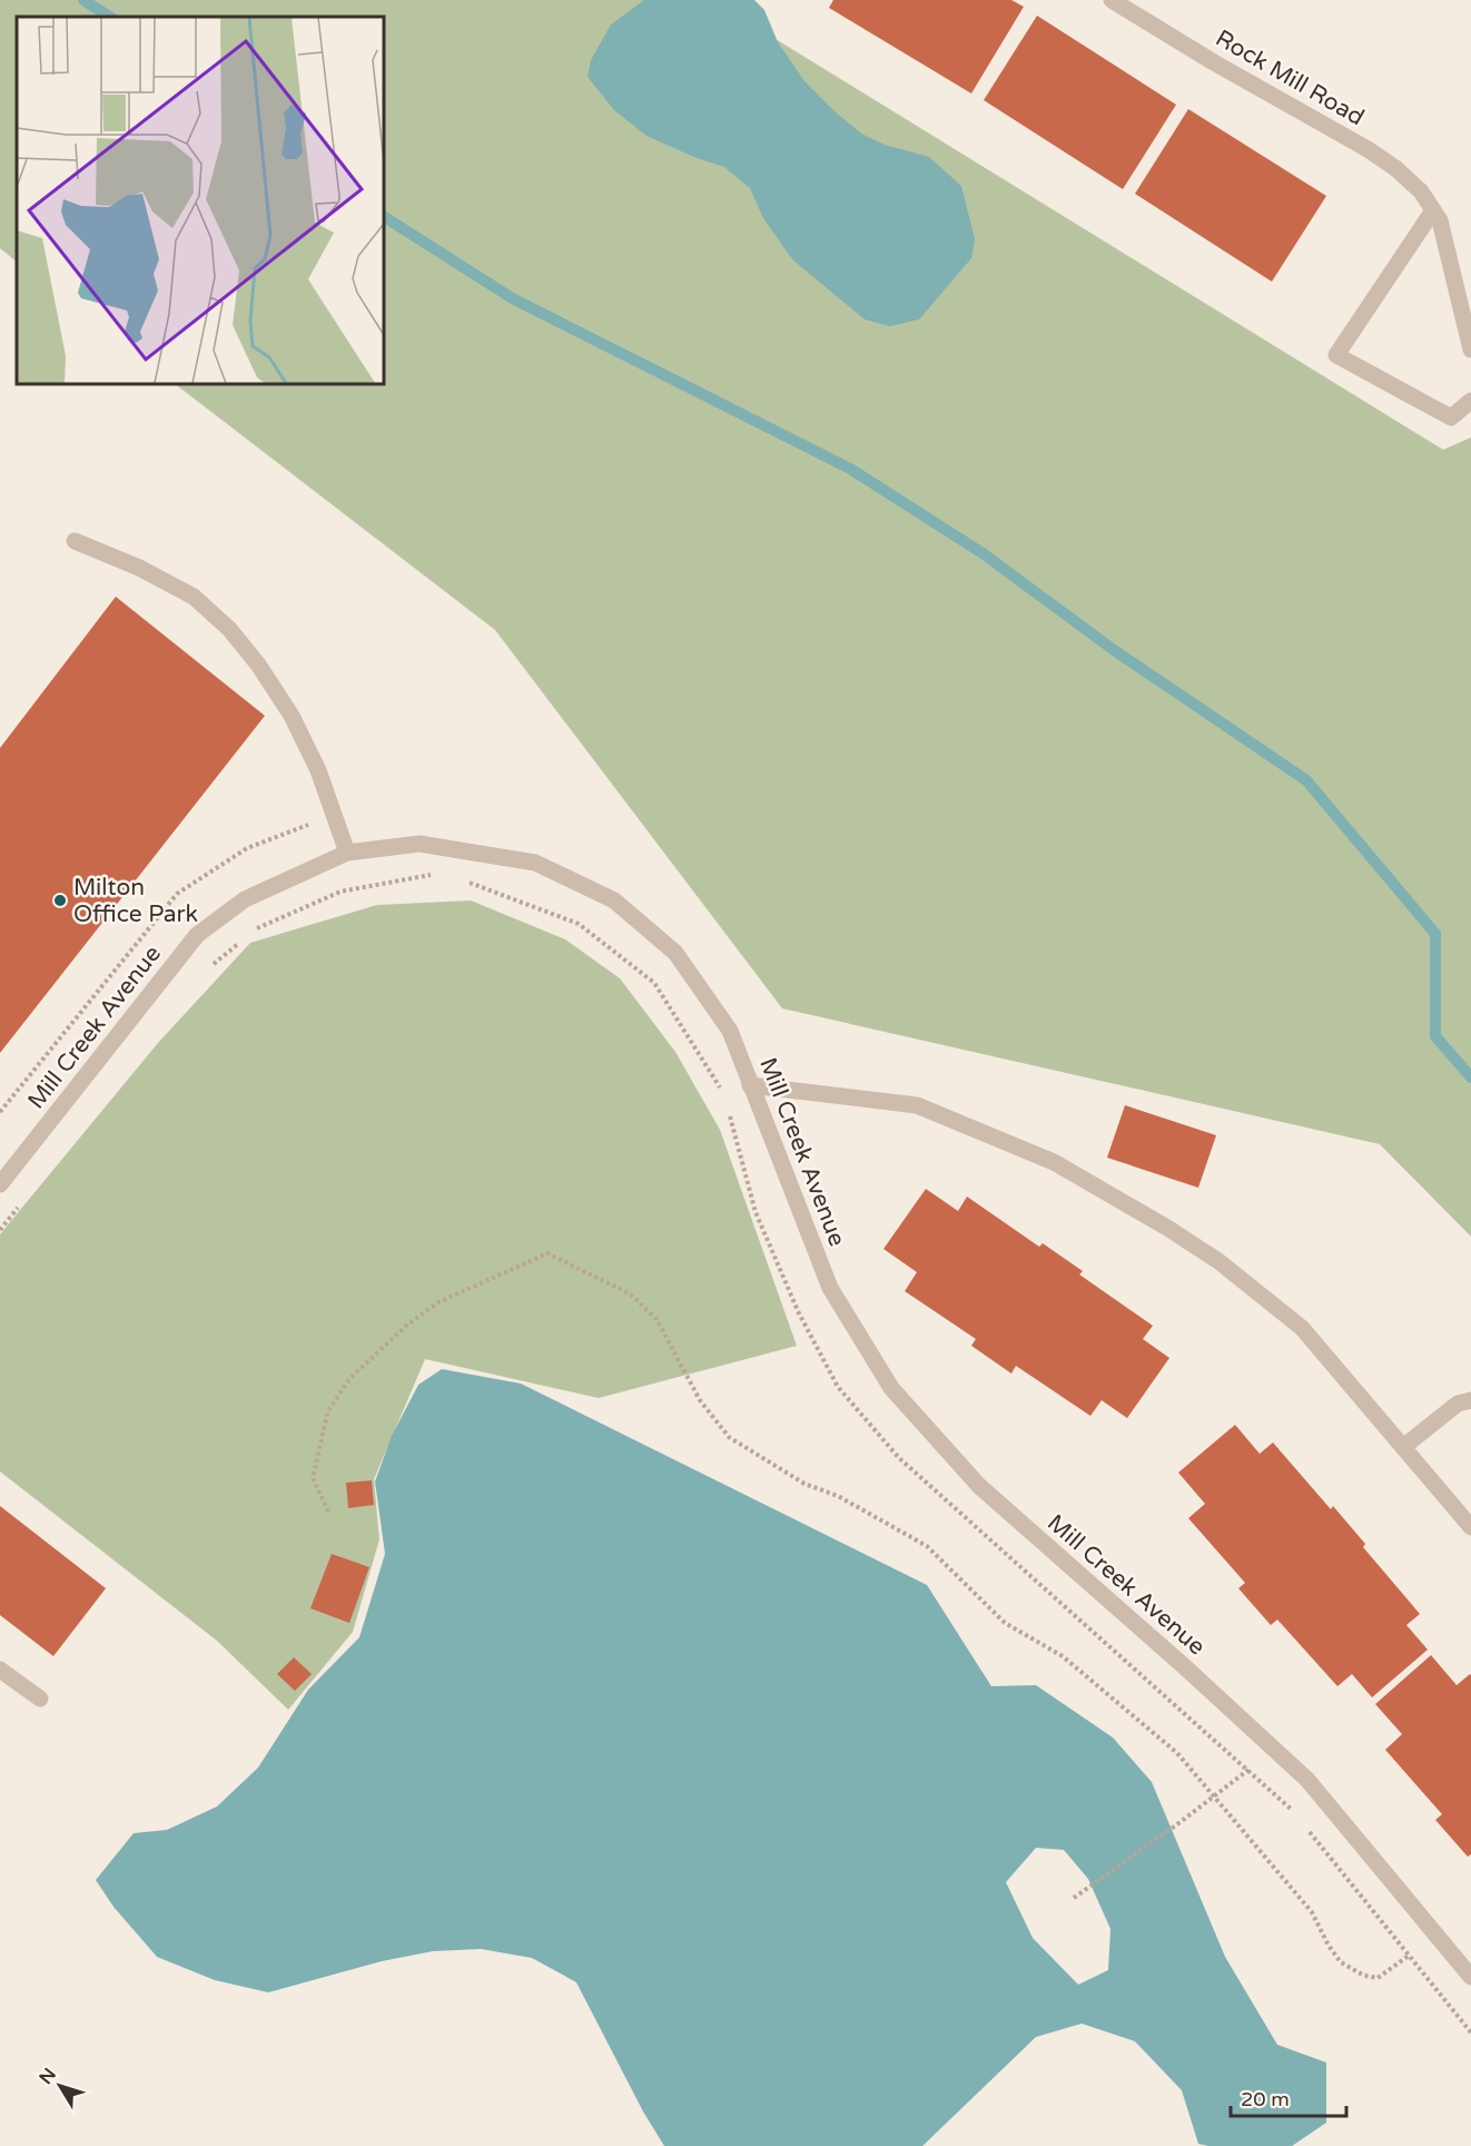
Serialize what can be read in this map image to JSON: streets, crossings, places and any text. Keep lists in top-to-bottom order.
{
  "streets": {
    "street": ["Rock Mill Road", "Mill Creek Avenue"]
  },
  "places": ["Milton Office Park"],
  "scale_bar": "20 m",
  "north": "top left"
}
